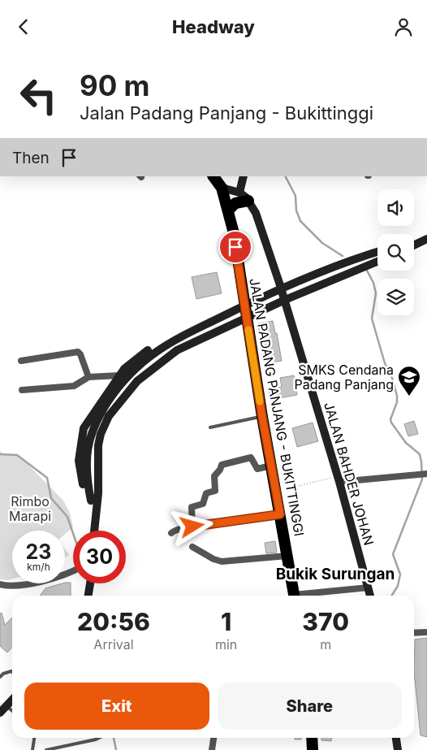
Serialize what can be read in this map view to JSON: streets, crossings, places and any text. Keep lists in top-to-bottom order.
{
  "streets": {
    "highway": ["JALAN PADANG PANJANG - BUKITTINGGI"],
    "main road": ["JALAN BAHDER JOHAN"]
  },
  "crossings": [
    ["JALAN PADANG PANJANG - BUKITTINGGI", "JALAN BAHDER JOHAN"]
  ],
  "districts": ["Bukik Surungan"],
  "parks": ["Rimbo Marapi"],
  "places": {
    "school or university": ["SMKS Cendana Padang Panjang"]
  },
  "page": {
    "header": "Headway",
    "turn": ["90 m", "Jalan Padang Panjang - Bukittinggi"],
    "then": "Then",
    "speed": "23 km/h",
    "limit": "30",
    "eta": [
      "20:56",
      "Arrival",
      "1",
      "min",
      "370",
      "m"
    ],
    "buttons": ["Exit", "Share"]
  }
}
